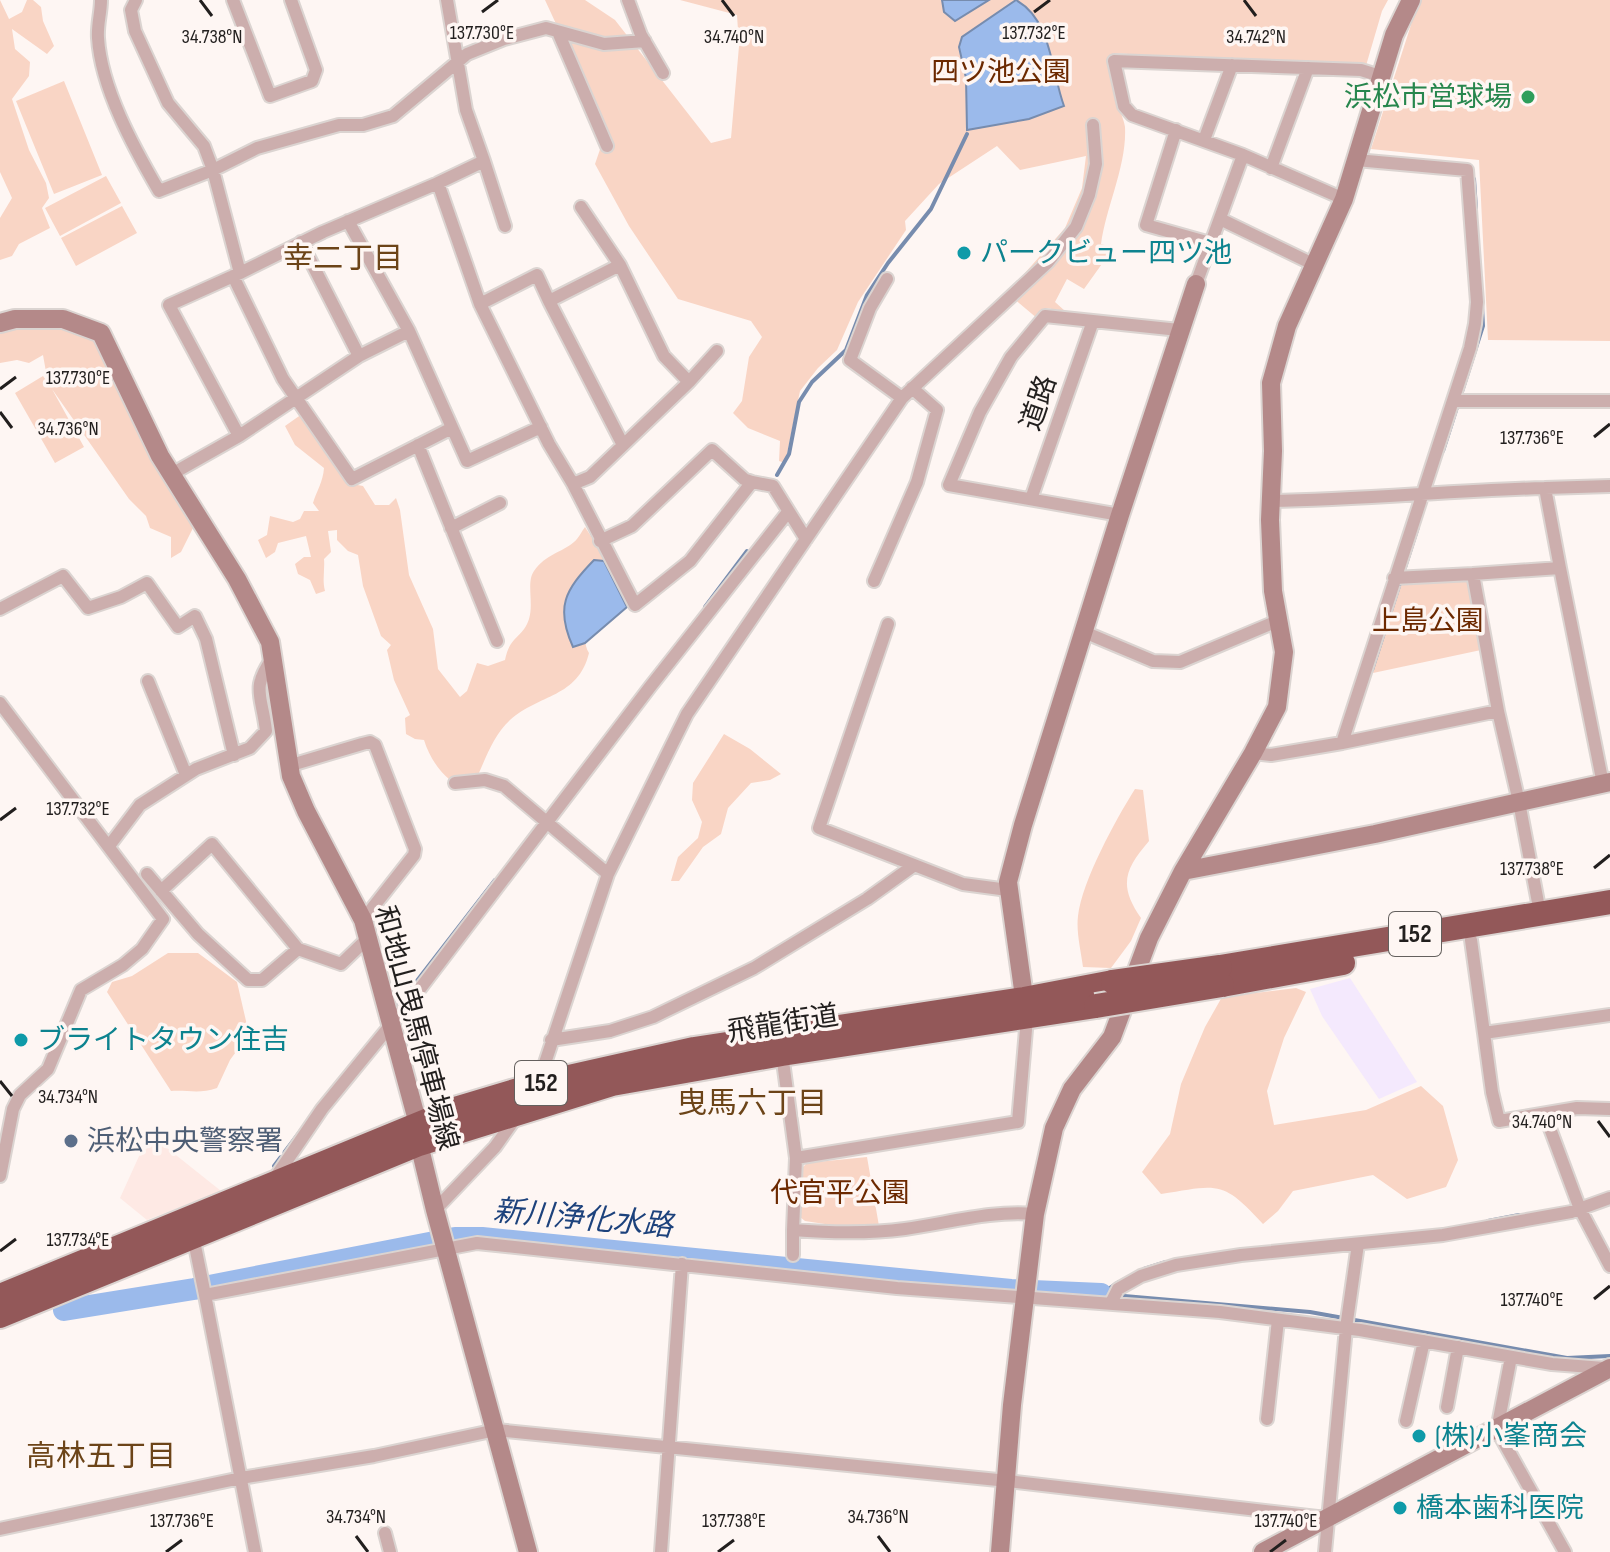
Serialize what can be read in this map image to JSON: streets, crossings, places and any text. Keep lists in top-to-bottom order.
{
  "streets": {
    "highway": ["152", "飛龍街道"],
    "street": ["道路", "和地山曳馬停車場線"]
  },
  "crossings": [
    ["飛龍街道", "和地山曳馬停車場線"]
  ],
  "districts": ["幸二丁目", "曳馬六丁目", "高林五丁目"],
  "water": ["新川浄化水路"],
  "parks": ["四ツ池公園", "上島公園", "代官平公園"],
  "places": [
    "浜松市営球場",
    "パークビュー四ツ池",
    "ブライトタウン住吉",
    "浜松中央警察署",
    "(株)小峯商会",
    "橋本歯科医院"
  ],
  "coordinates": [
    "137.730°E",
    "137.732°E",
    "34.738°N",
    "34.740°N",
    "34.742°N",
    "34.736°N",
    "137.736°E",
    "137.738°E",
    "34.734°N",
    "137.734°E",
    "137.740°E"
  ]
}
